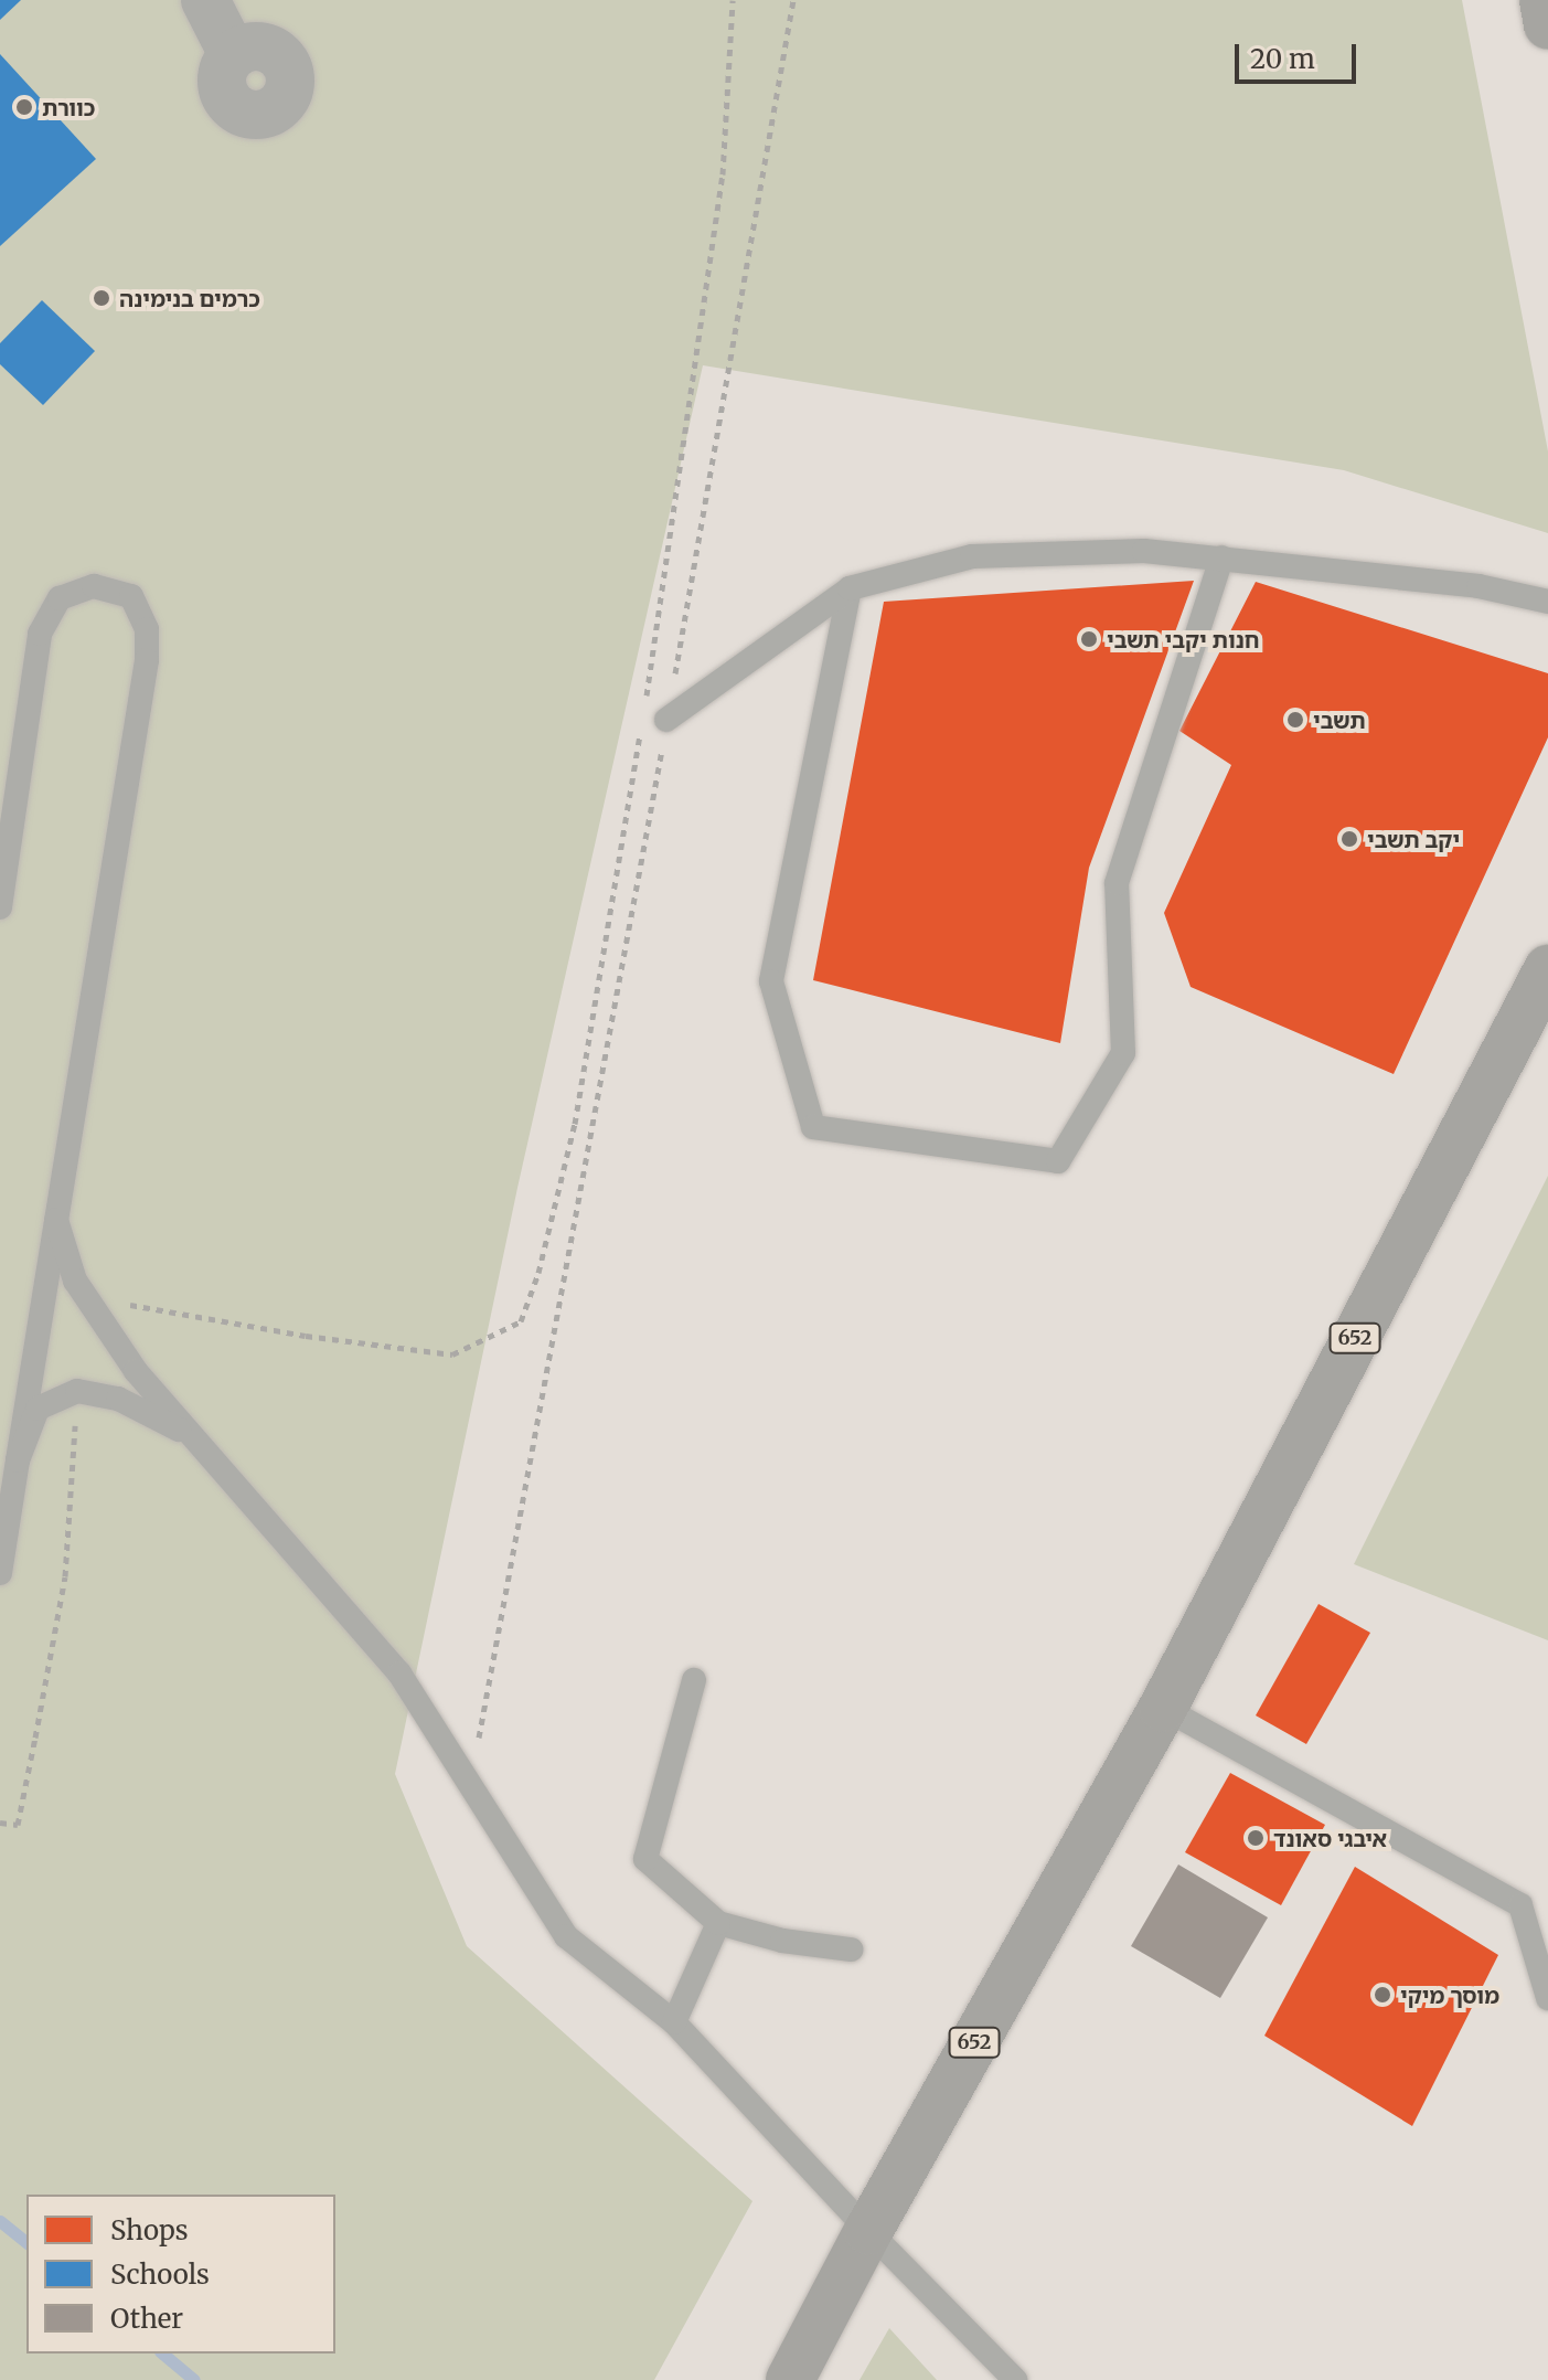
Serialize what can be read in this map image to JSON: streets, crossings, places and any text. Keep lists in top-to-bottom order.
{
  "streets": {
    "main road": ["652"]
  },
  "places": [
    "כוורת",
    "כרמים בנימינה",
    "חנות יקבי תשבי",
    "תשבי",
    "יקב תשבי",
    "איבגי סאונד",
    "מוסך מיקי"
  ],
  "legend": ["Shops", "Schools", "Other"],
  "scale_bar": "20 m"
}
